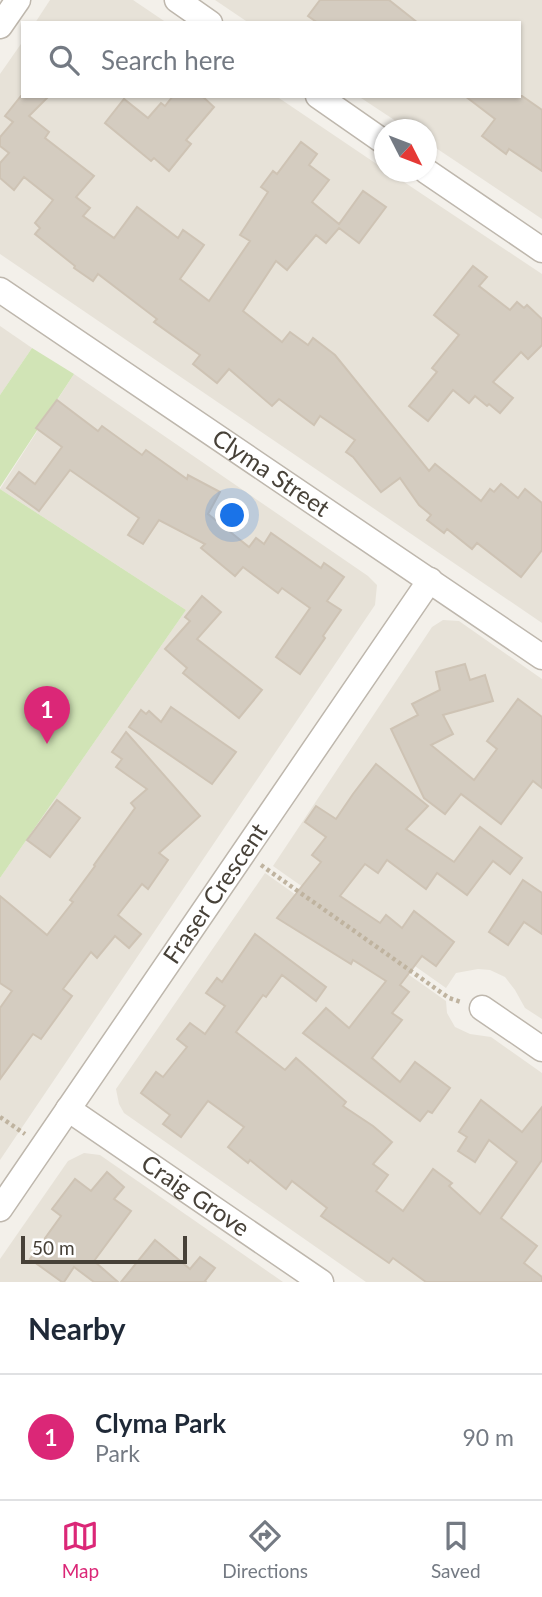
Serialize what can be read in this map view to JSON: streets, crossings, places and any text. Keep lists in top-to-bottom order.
{
  "streets": {
    "street": ["Clyma Street", "Fraser Crescent", "Craig Grove"]
  },
  "crossings": [
    ["Clyma Street", "Fraser Crescent"],
    ["Fraser Crescent", "Craig Grove"]
  ],
  "scale_bar": "50 m",
  "north": "bottom right",
  "page": {
    "search": "Search here",
    "pins": "1",
    "scale": "50 m",
    "heading": "Nearby",
    "list": [
      {
        "mark": "1",
        "name": "Clyma Park",
        "note": "Park",
        "value": "90 m"
      }
    ],
    "nav": ["Map", "Directions", "Saved"]
  }
}
